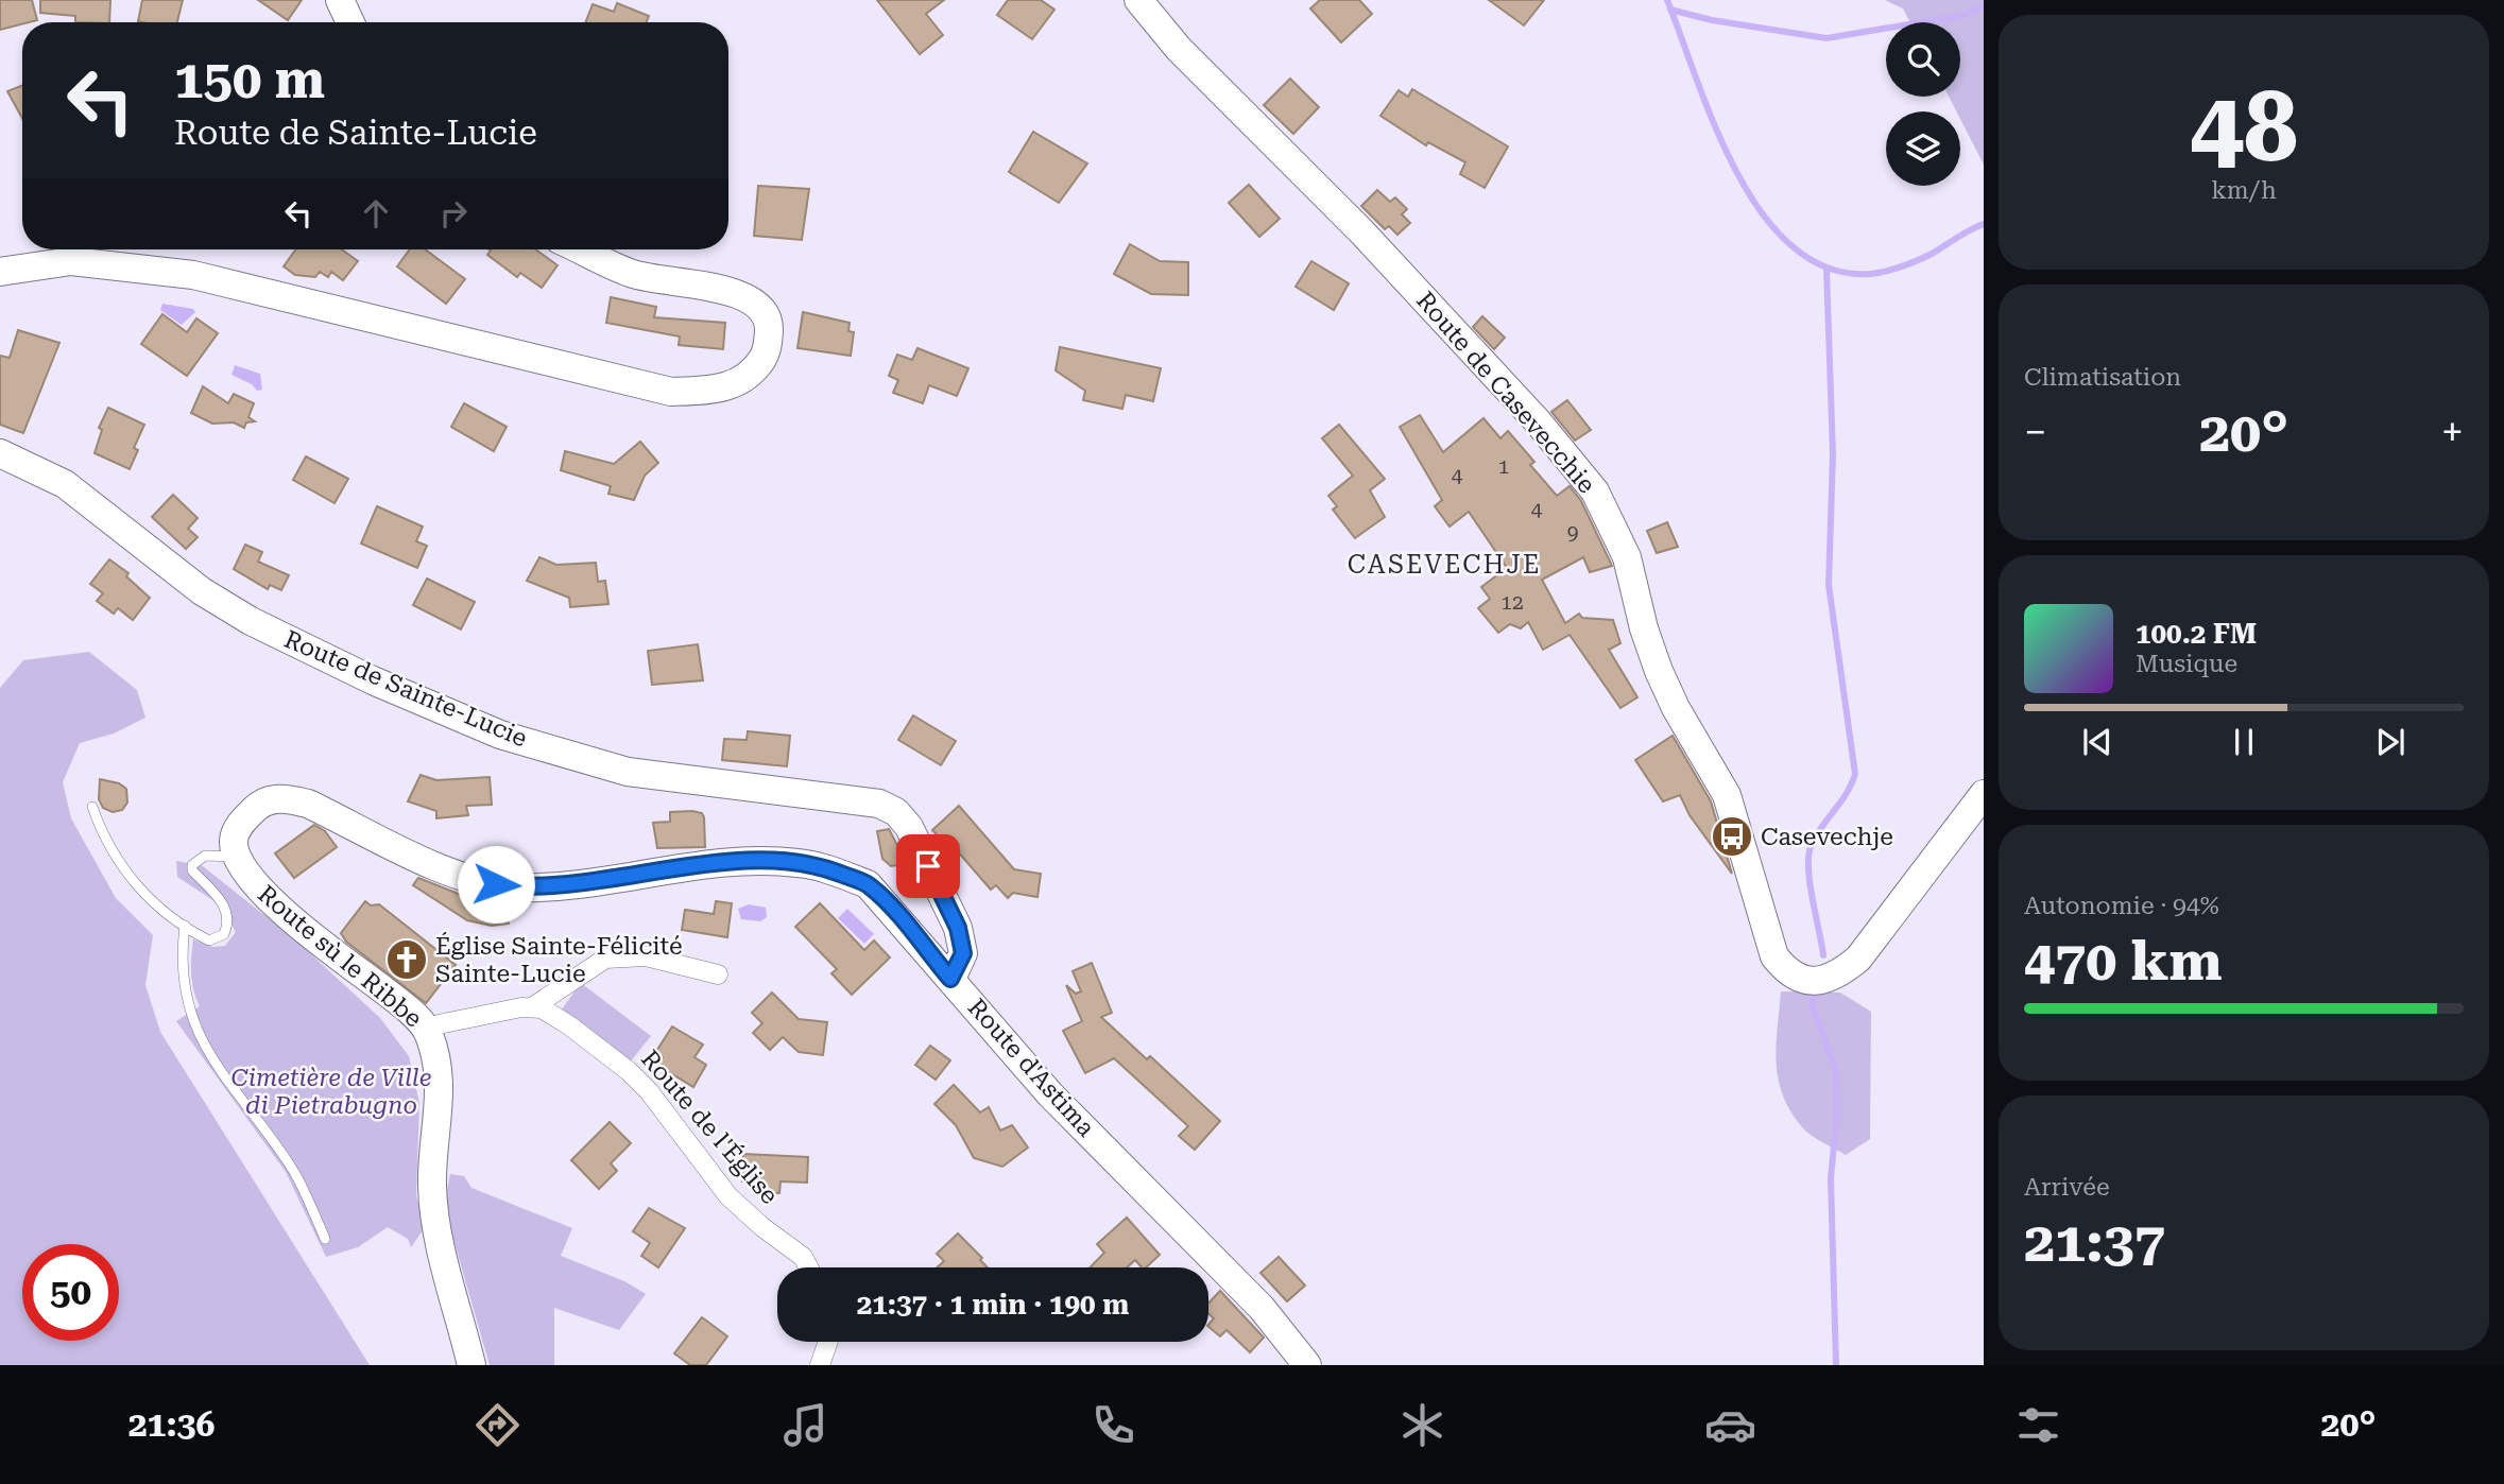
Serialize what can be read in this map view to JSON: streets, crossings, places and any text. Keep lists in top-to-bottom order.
{
  "streets": {
    "street": [
      "Route de Casevecchie",
      "Route de Sainte-Lucie",
      "Route sù le Ribbe",
      "Route d'Astima",
      "Route de l'Église"
    ]
  },
  "crossings": [
    ["Route de Sainte-Lucie", "Route d'Astima"],
    ["Route sù le Ribbe", "Route d'Astima"]
  ],
  "districts": ["CASEVECHJE"],
  "parks": ["Cimetière de Ville di Pietrabugno"],
  "places": {
    "bus stop": ["Casevechje"],
    "church": ["Église Sainte-Félicité Sainte-Lucie"]
  },
  "house_numbers": [
    "1",
    "4",
    "4",
    "9",
    "12"
  ],
  "page": {
    "tile": [
      ["48", "km/h"],
      "Climatisation",
      ["Autonomie · 94%", "470 km"],
      ["Arrivée", "21:37"]
    ],
    "turn": ["150 m", "Route de Sainte-Lucie"],
    "heat": ["−", "20°", "+"],
    "song": ["100.2 FM", "Musique"],
    "limit": "50",
    "trip": "21:37 · 1 min · 190 m",
    "tabs": ["21:36", "20°"]
  }
}
